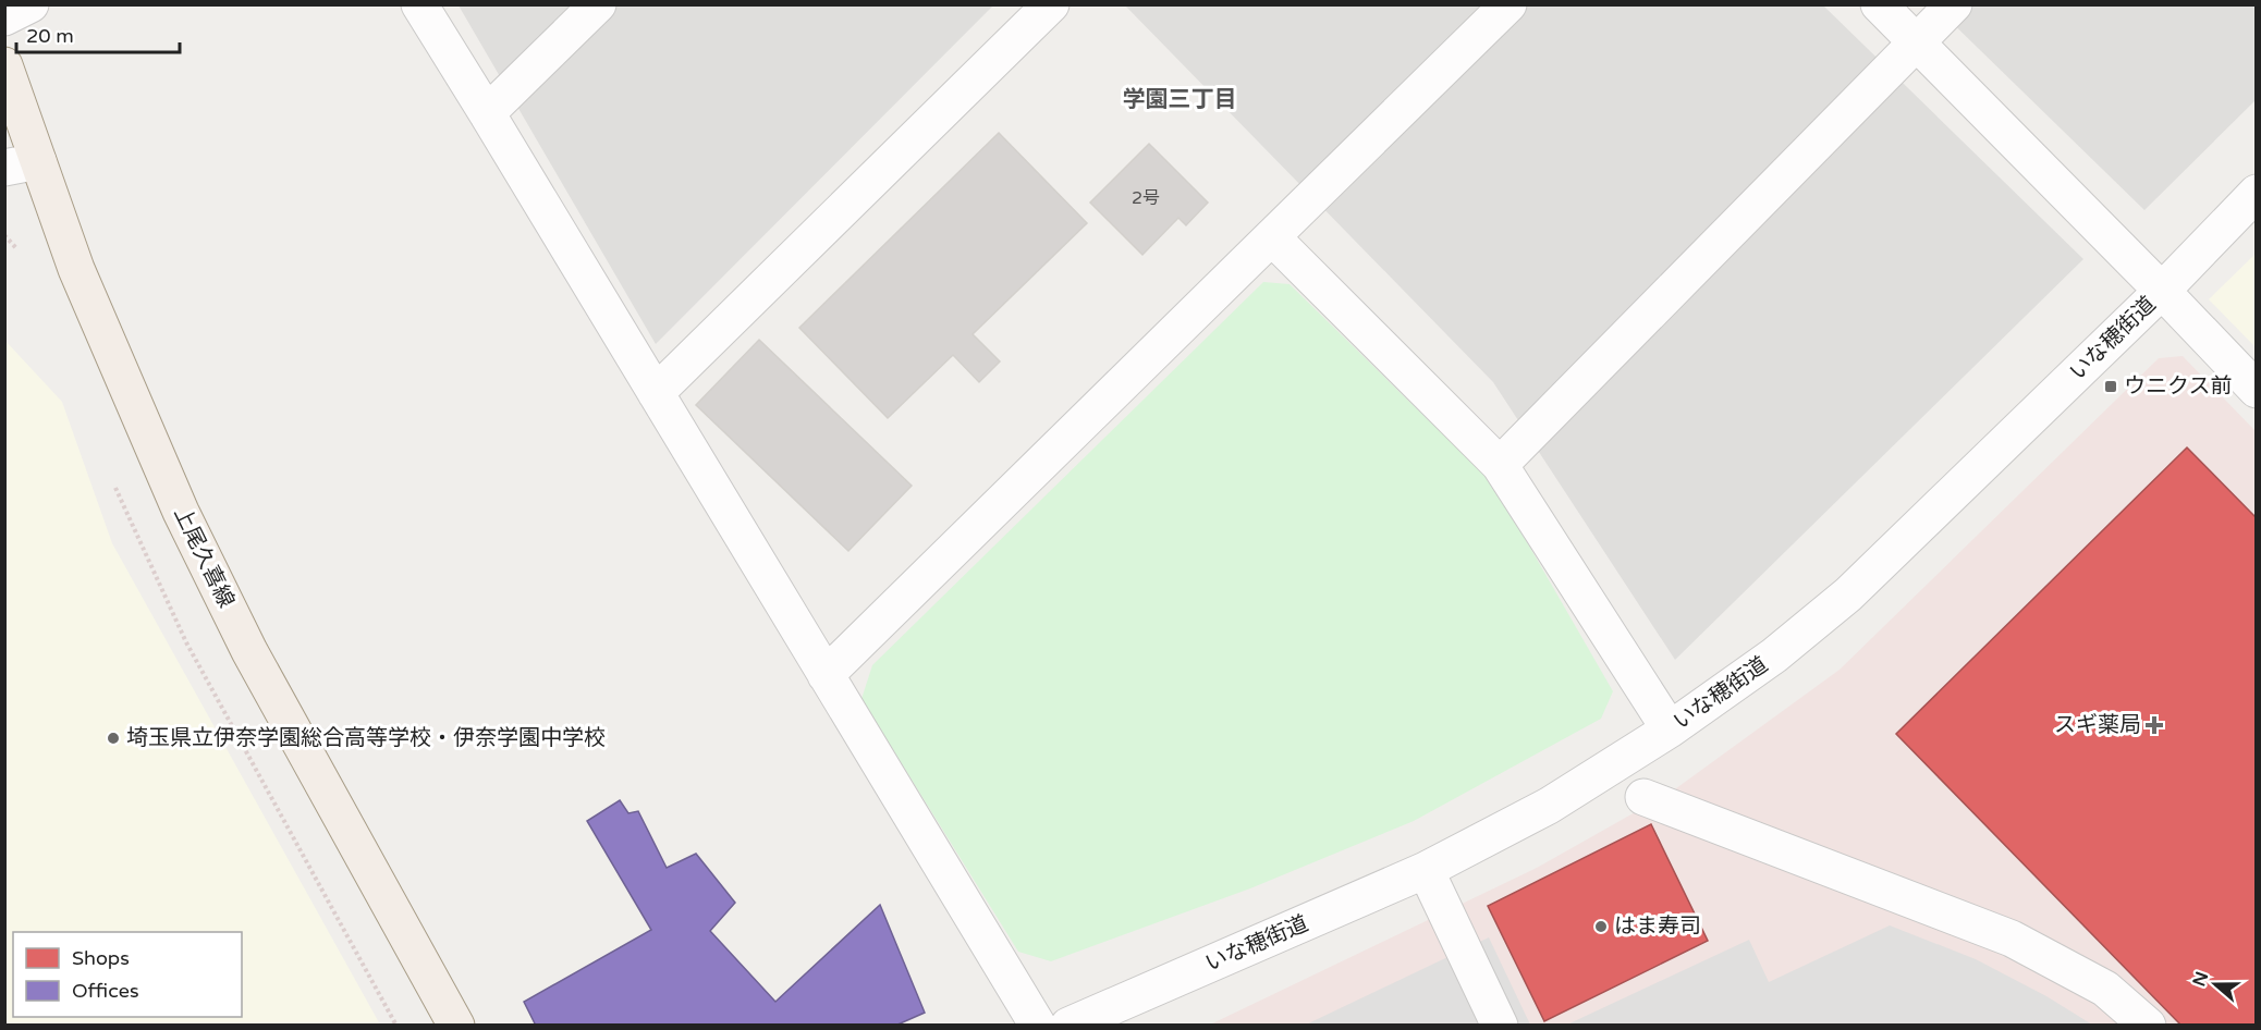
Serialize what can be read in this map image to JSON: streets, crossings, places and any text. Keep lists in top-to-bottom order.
{
  "streets": {
    "main road": ["上尾久喜線"],
    "street": ["いな穂街道"]
  },
  "districts": ["学園三丁目"],
  "places": {
    "transit": ["ウニクス前"],
    "health": ["スギ薬局"],
    "other": ["埼玉県立伊奈学園総合高等学校・伊奈学園中学校", "はま寿司"]
  },
  "house_numbers": ["2号"],
  "legend": ["Shops", "Offices"],
  "scale_bar": "20 m",
  "north": "left"
}
